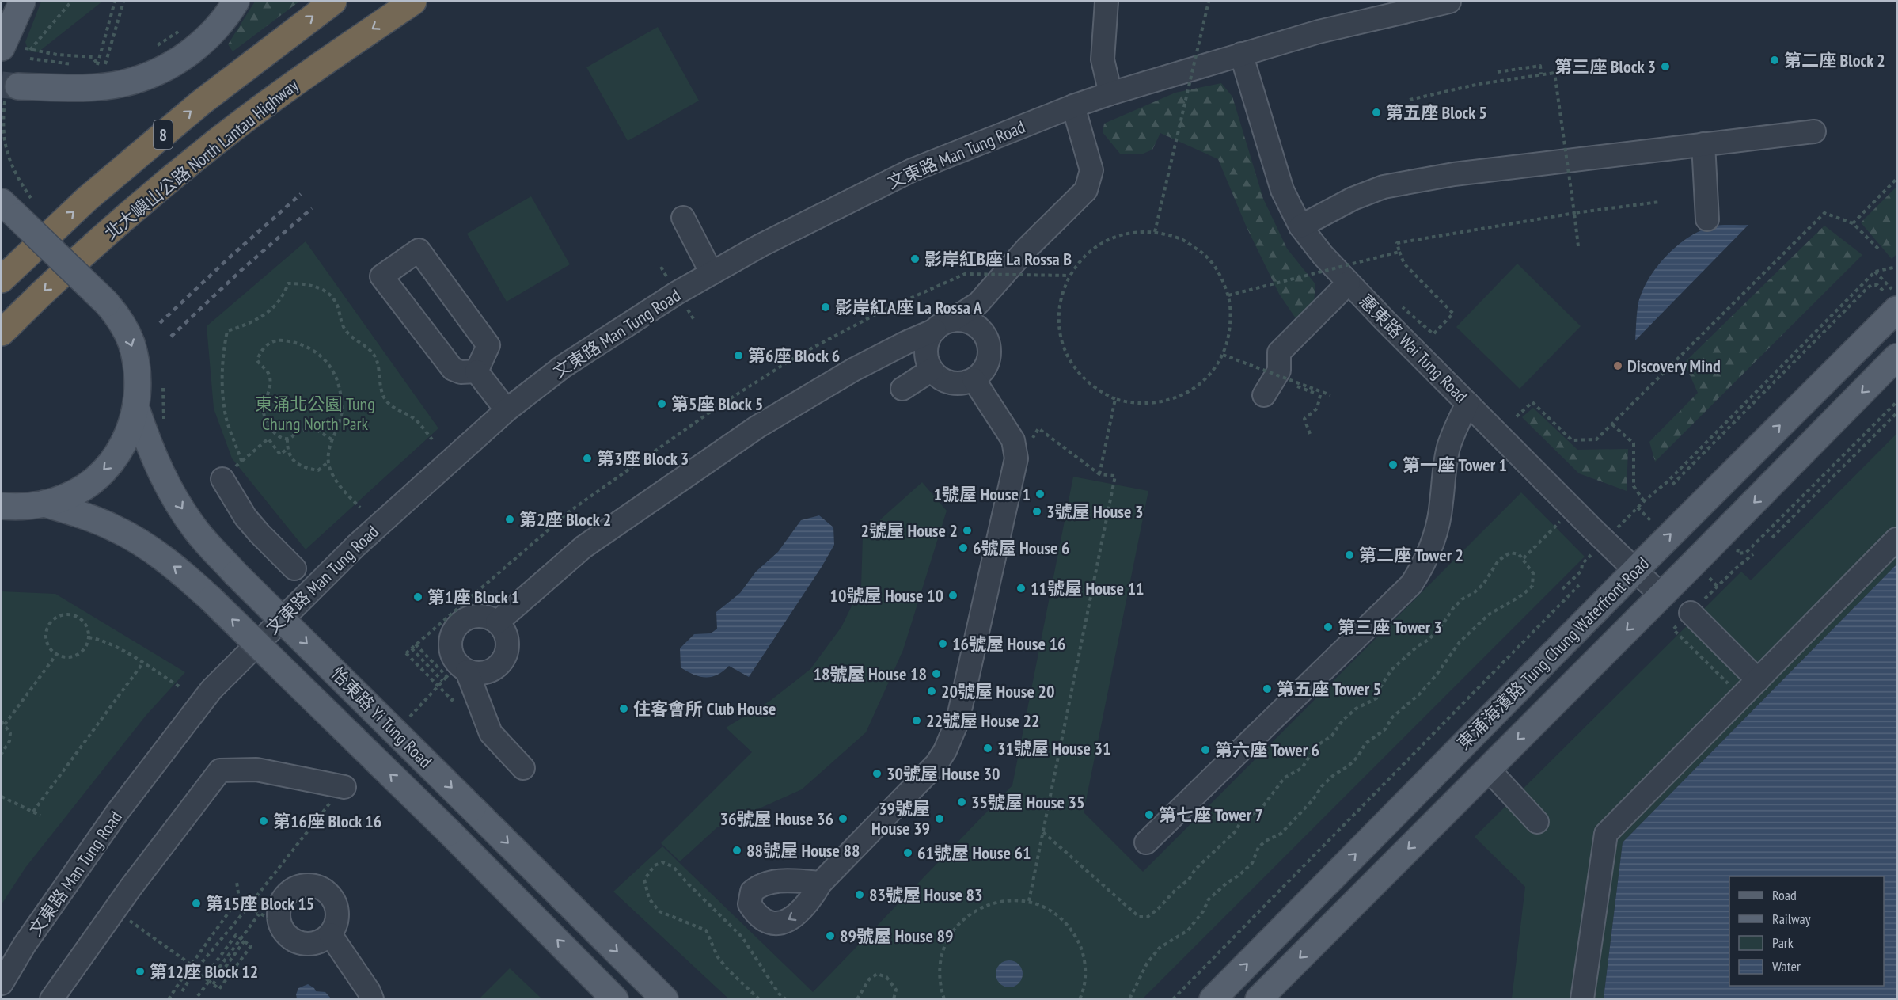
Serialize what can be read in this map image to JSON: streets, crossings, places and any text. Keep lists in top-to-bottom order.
{
  "streets": {
    "highway": ["8", "北大嶼山公路 North Lantau Highway"],
    "main road": ["東涌海濱路 Tung Chung Waterfront Road", "怡東路 Yi Tung Road"],
    "street": ["文東路 Man Tung Road", "惠東路 Wai Tung Road"]
  },
  "crossings": [
    ["文東路 Man Tung Road", "惠東路 Wai Tung Road"],
    ["惠東路 Wai Tung Road", "東涌海濱路 Tung Chung Waterfront Road"]
  ],
  "parks": ["東涌北公園 Tung Chung North Park"],
  "places": [
    "第二座 Block 2",
    "第三座 Block 3",
    "第五座 Block 5",
    "影岸紅B座 La Rossa B",
    "影岸紅A座 La Rossa A",
    "第6座 Block 6",
    "Discovery Mind",
    "第5座 Block 5",
    "第3座 Block 3",
    "第一座 Tower 1",
    "1號屋 House 1",
    "3號屋 House 3",
    "第2座 Block 2",
    "2號屋 House 2",
    "6號屋 House 6",
    "第二座 Tower 2",
    "11號屋 House 11",
    "10號屋 House 10",
    "第1座 Block 1",
    "第三座 Tower 3",
    "16號屋 House 16",
    "18號屋 House 18",
    "第五座 Tower 5",
    "20號屋 House 20",
    "住客會所 Club House",
    "22號屋 House 22",
    "31號屋 House 31",
    "第六座 Tower 6",
    "30號屋 House 30",
    "35號屋 House 35",
    "第七座 Tower 7",
    "36號屋 House 36",
    "39號屋 House 39",
    "第16座 Block 16",
    "88號屋 House 88",
    "61號屋 House 61",
    "83號屋 House 83",
    "第15座 Block 15",
    "89號屋 House 89",
    "第12座 Block 12"
  ],
  "legend": [
    "Road",
    "Railway",
    "Park",
    "Water"
  ]
}
